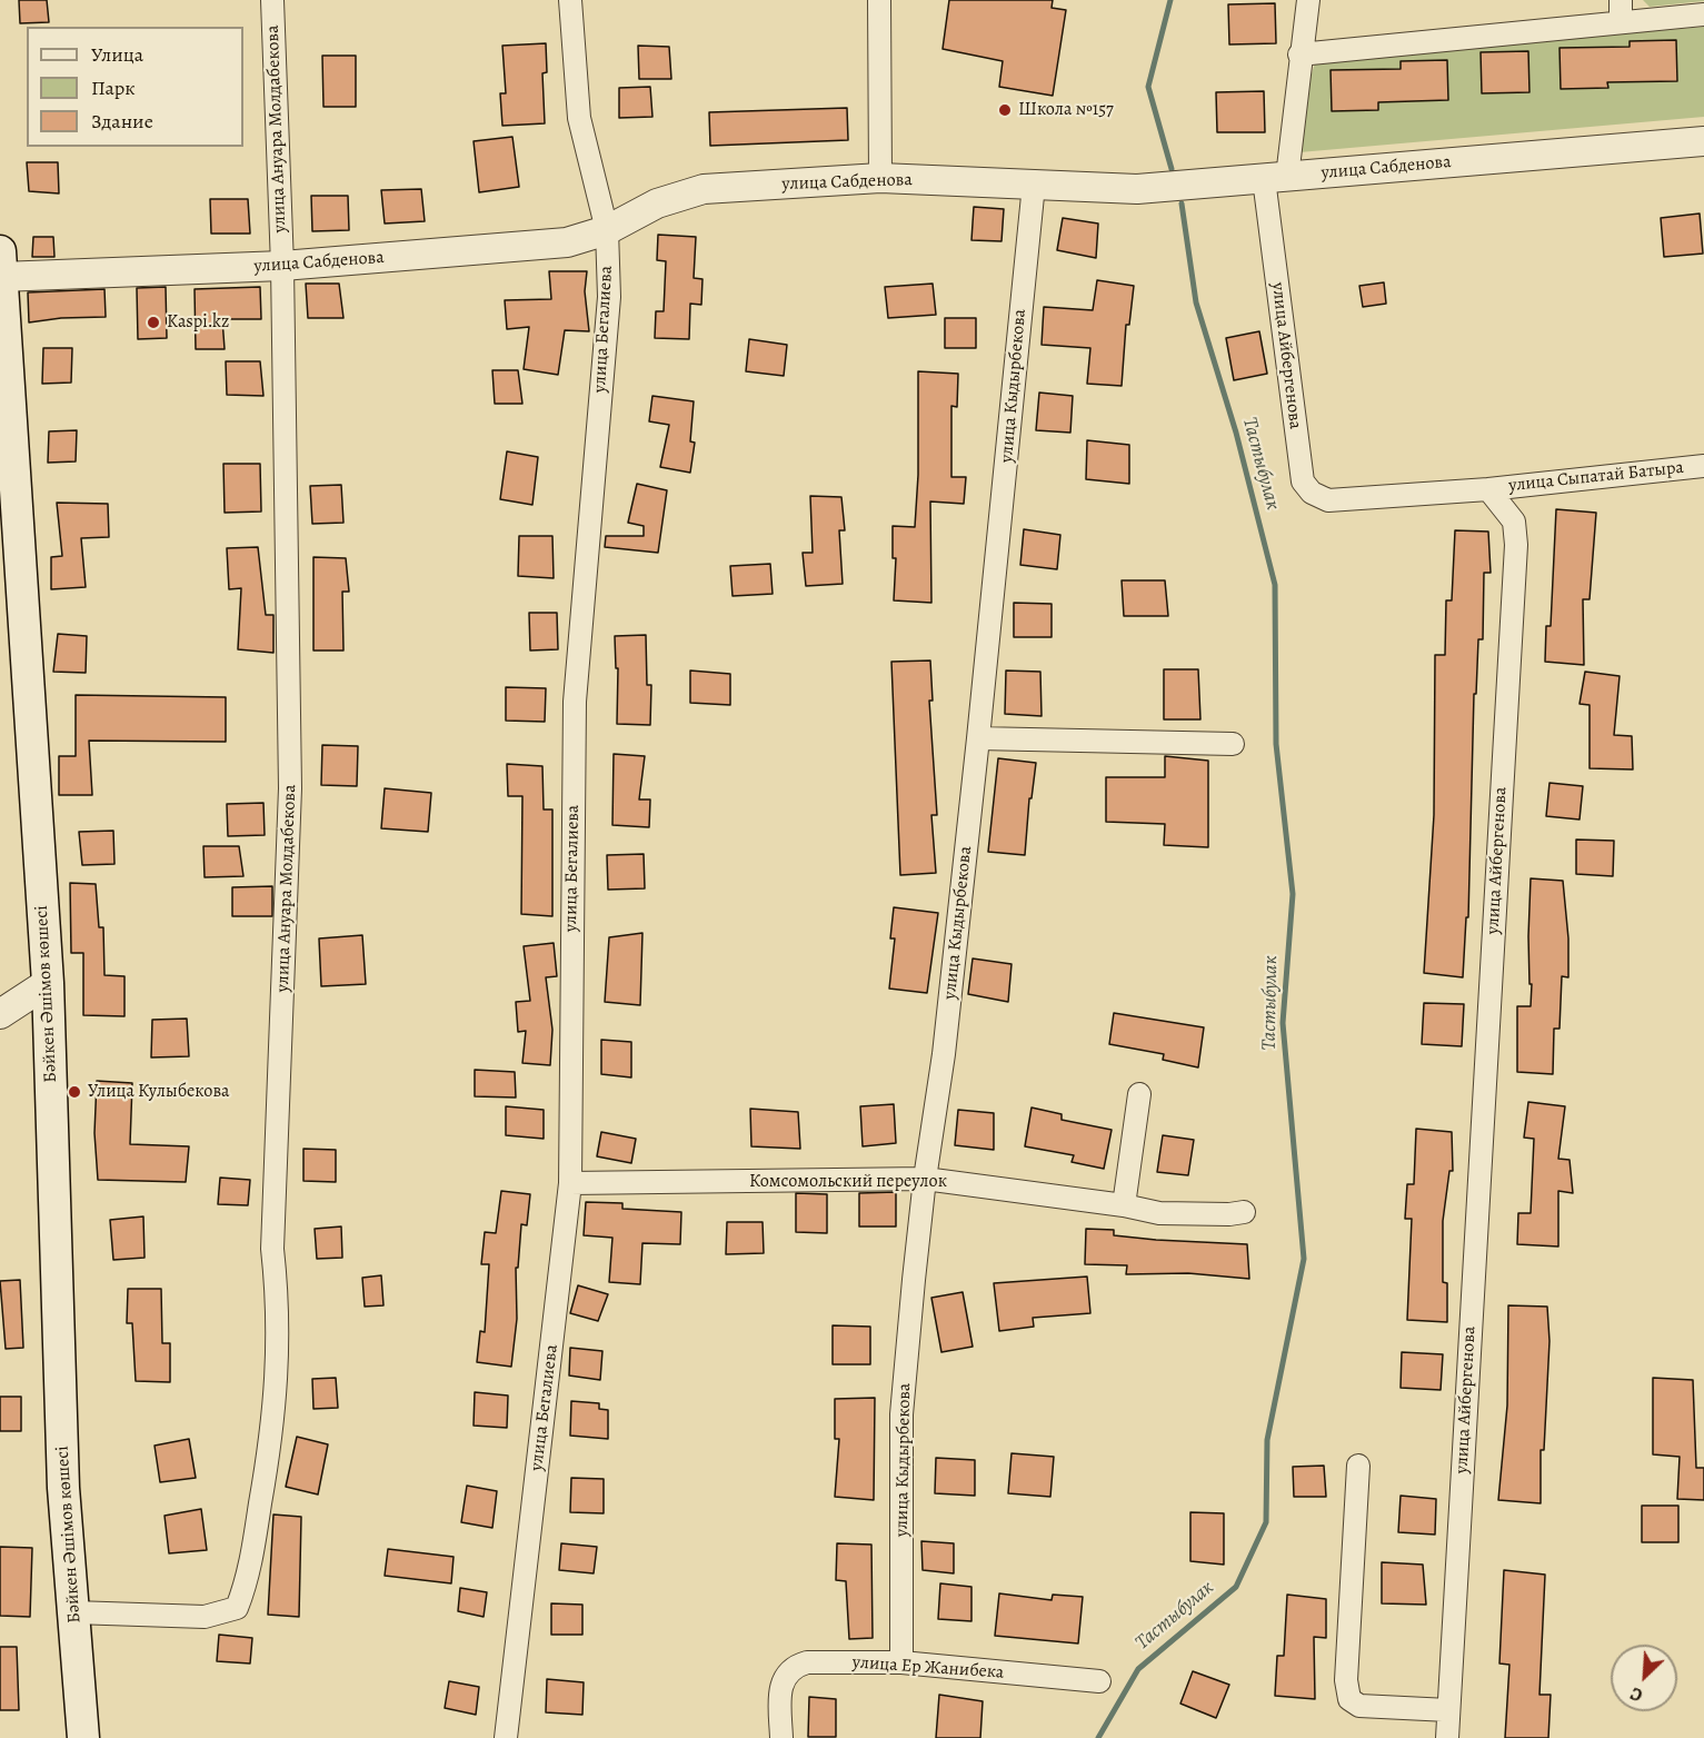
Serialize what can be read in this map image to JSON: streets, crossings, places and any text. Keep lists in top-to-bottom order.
{
  "streets": {
    "main road": ["Бәйкен Әшімов көшесі"],
    "street": [
      "улица Ануара Молдабекова",
      "улица Сабденова",
      "улица Бегалиева",
      "улица Айбергенова",
      "улица Кыдырбекова",
      "улица Сыпатай Батыра",
      "Комсомольский переулок",
      "улица Ер Жанибека"
    ]
  },
  "crossings": [
    ["улица Ануара Молдабекова", "улица Сабденова"],
    ["улица Ануара Молдабекова", "Бәйкен Әшімов көшесі"],
    ["улица Сабденова", "улица Бегалиева"],
    ["улица Сабденова", "улица Айбергенова"],
    ["улица Сабденова", "улица Кыдырбекова"],
    ["улица Сабденова", "Бәйкен Әшімов көшесі"],
    ["улица Бегалиева", "Комсомольский переулок"],
    ["улица Айбергенова", "улица Сыпатай Батыра"],
    ["улица Кыдырбекова", "Комсомольский переулок"],
    ["улица Кыдырбекова", "улица Ер Жанибека"]
  ],
  "water": ["Тастыбулак"],
  "places": ["Школа №157", "Kaspi.kz", "Улица Кулыбекова"],
  "legend": ["Улица", "Парк", "Здание"],
  "north": "bottom left"
}
